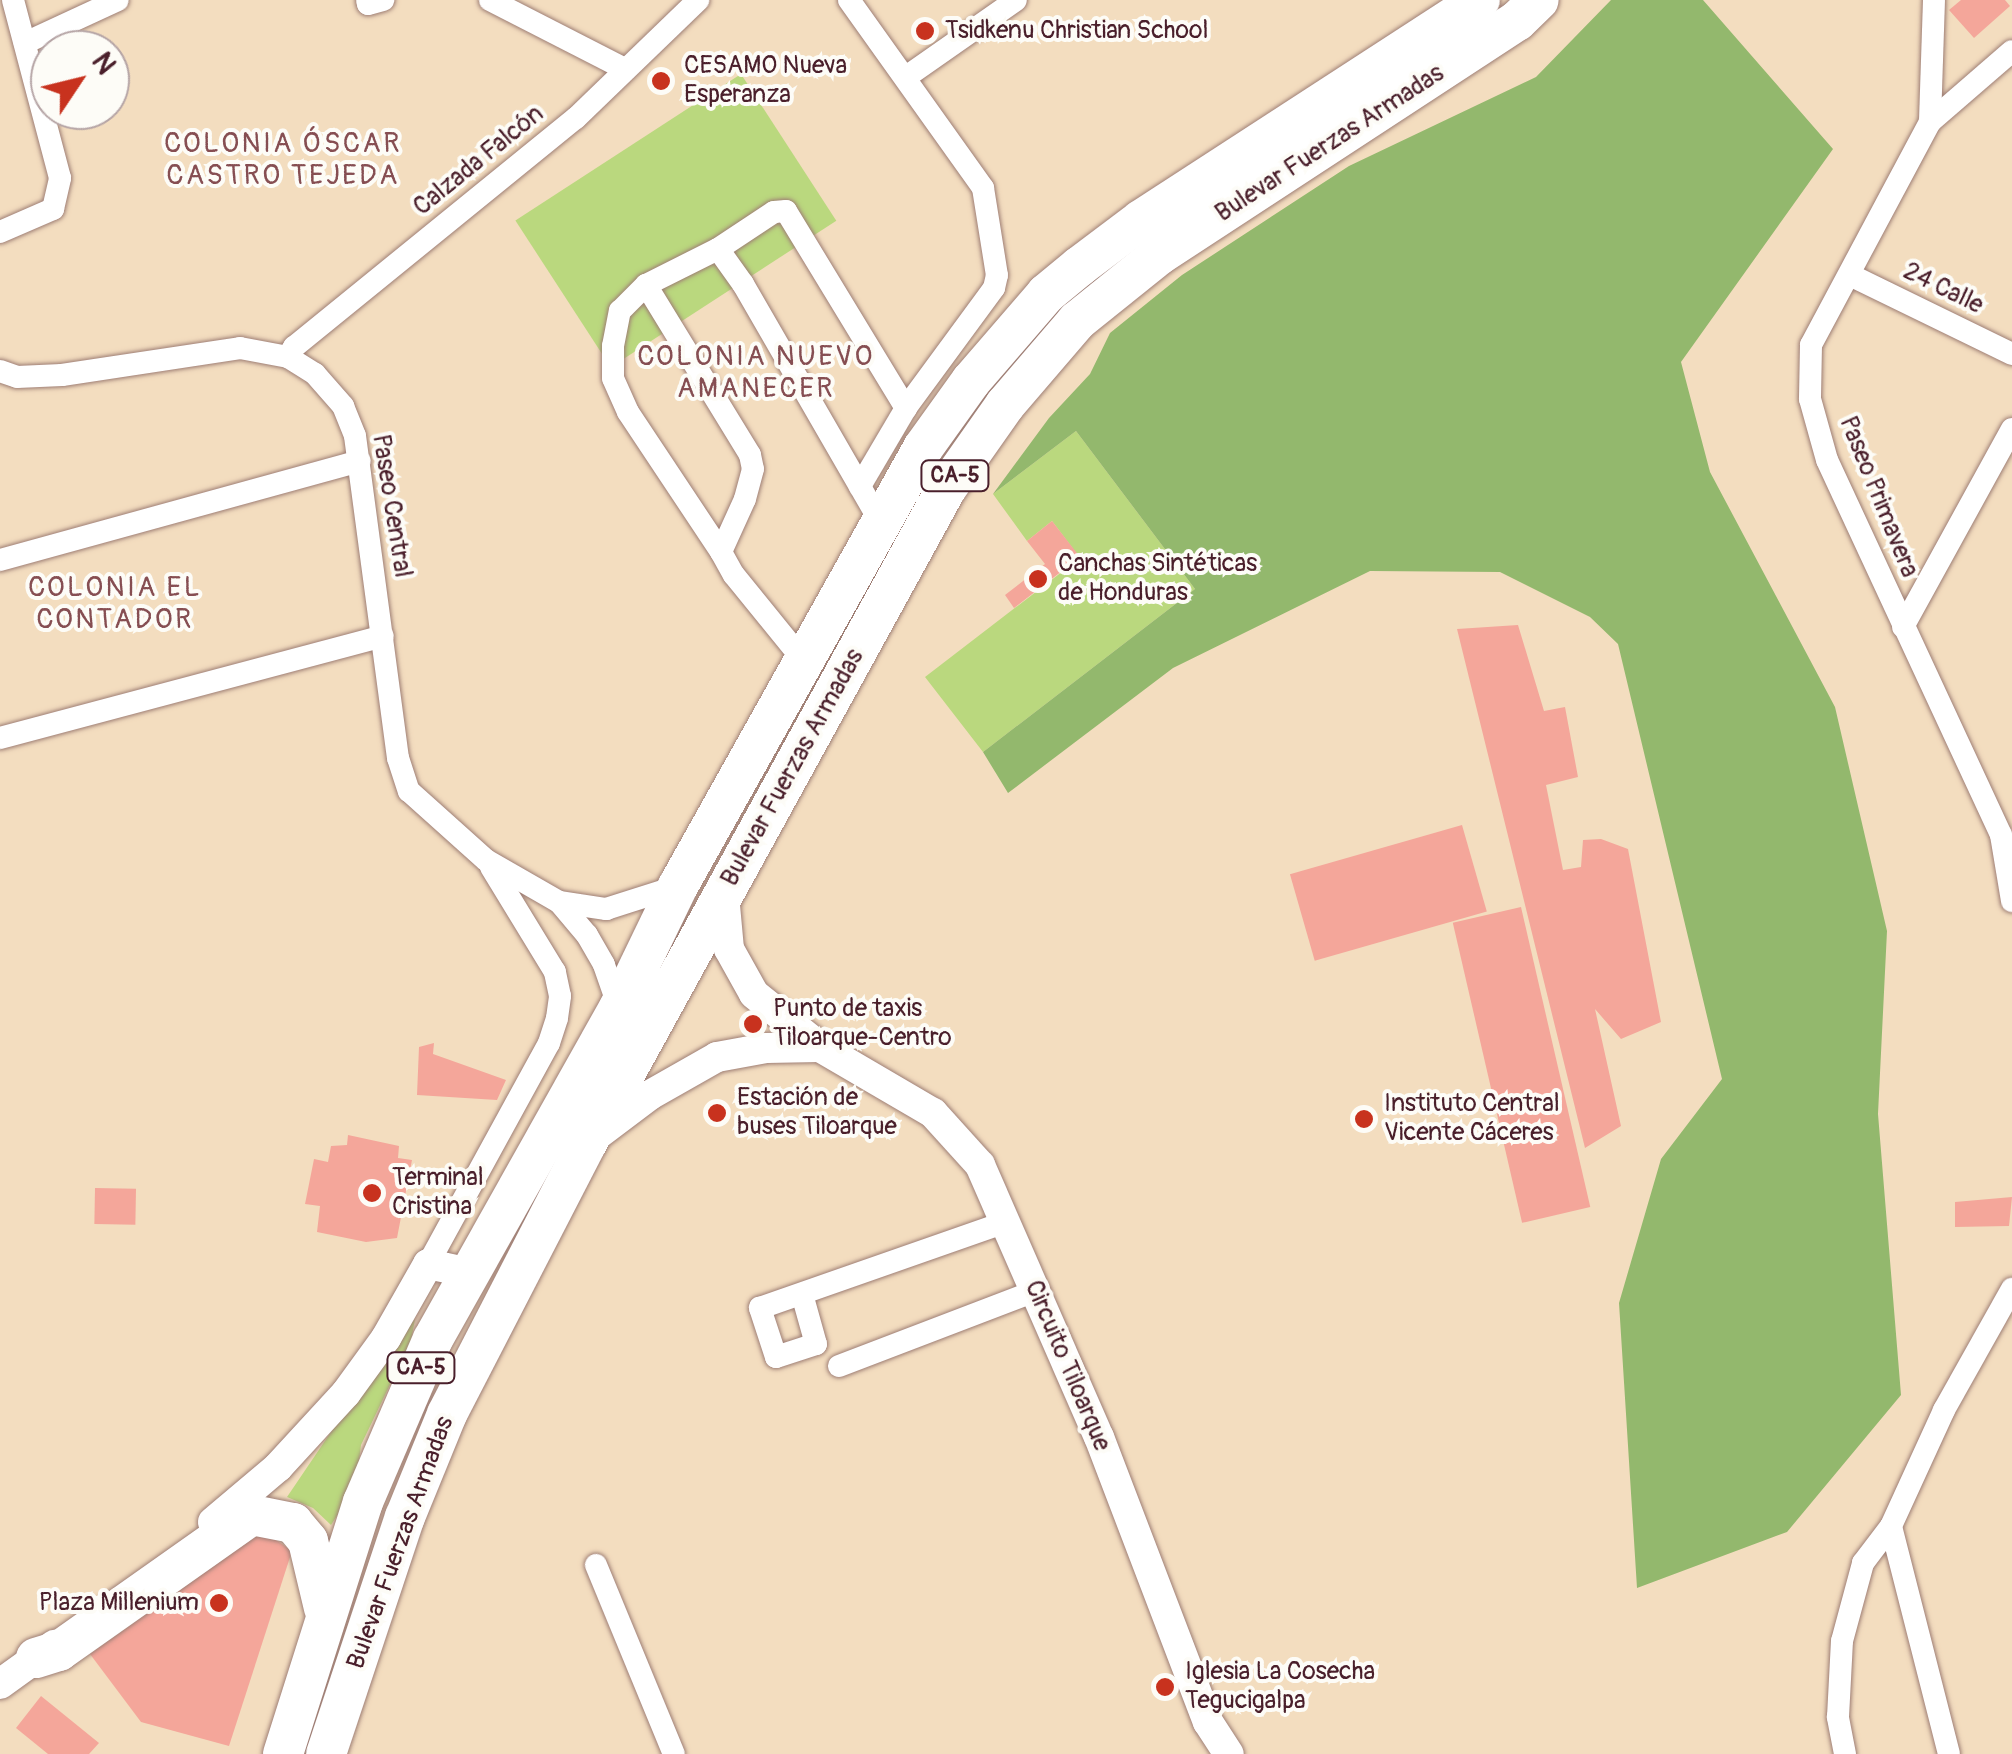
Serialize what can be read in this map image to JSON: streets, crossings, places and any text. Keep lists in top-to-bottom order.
{
  "streets": {
    "highway": ["Bulevar Fuerzas Armadas", "CA-5"],
    "street": [
      "Calzada Falcón",
      "24 Calle",
      "Paseo Primavera",
      "Paseo Central",
      "Circuito Tiloarque"
    ]
  },
  "crossings": [
    ["Bulevar Fuerzas Armadas", "Paseo Central"],
    ["Bulevar Fuerzas Armadas", "Circuito Tiloarque"],
    ["Calzada Falcón", "Paseo Central"],
    ["24 Calle", "Paseo Primavera"]
  ],
  "districts": ["COLONIA ÓSCAR CASTRO TEJEDA", "COLONIA NUEVO AMANECER", "COLONIA EL CONTADOR"],
  "places": [
    "Tsidkenu Christian School",
    "CESAMO Nueva Esperanza",
    "Canchas Sintéticas de Honduras",
    "Punto de taxis Tiloarque-Centro",
    "Estación de buses Tiloarque",
    "Instituto Central Vicente Cáceres",
    "Terminal Cristina",
    "Plaza Millenium",
    "Iglesia La Cosecha Tegucigalpa"
  ],
  "north": "top right"
}
